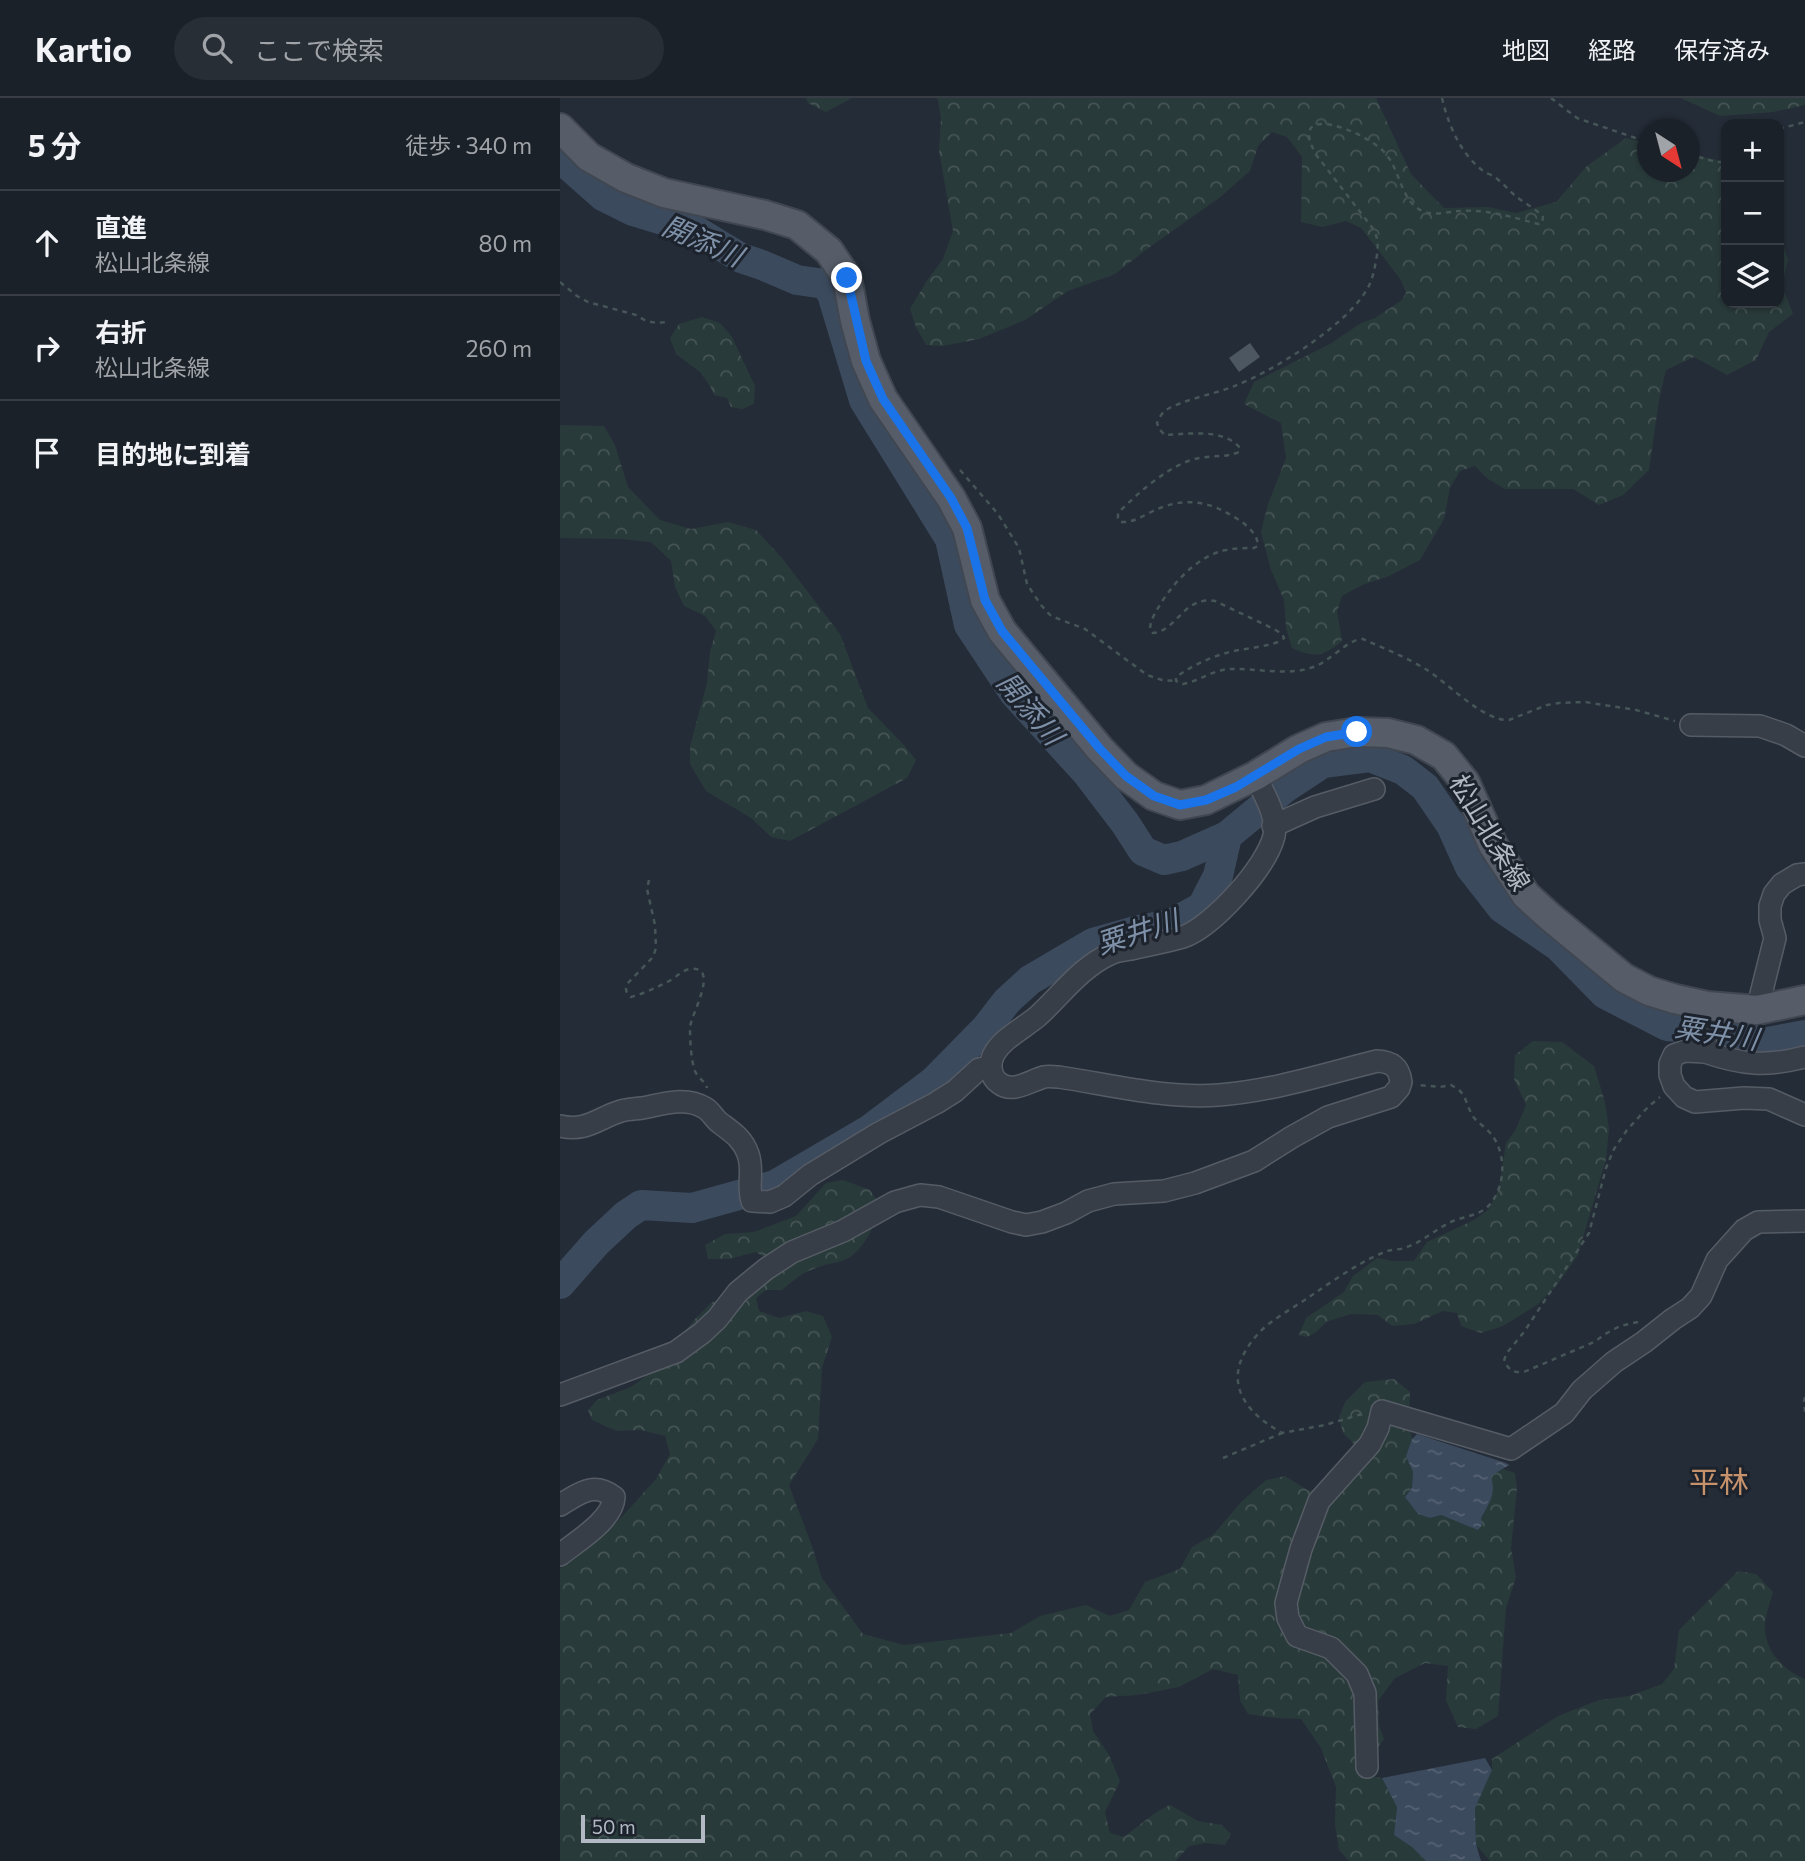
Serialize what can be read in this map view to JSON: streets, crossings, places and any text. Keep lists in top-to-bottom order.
{
  "streets": {
    "main road": ["松山北条線"]
  },
  "districts": ["平林"],
  "water": ["開添川", "粟井川"],
  "scale_bar": "50 m",
  "north": "bottom right",
  "page": {
    "header": "Kartio",
    "search": "ここで検索",
    "nav": ["地図", "経路", "保存済み"],
    "heading": ["5 分", "徒歩 · 340 m"],
    "map_buttons": ["+", "−"],
    "list": [
      ["直進", "松山北条線", "80 m"],
      ["右折", "松山北条線", "260 m"],
      "目的地に到着"
    ],
    "scale": "50 m"
  }
}
